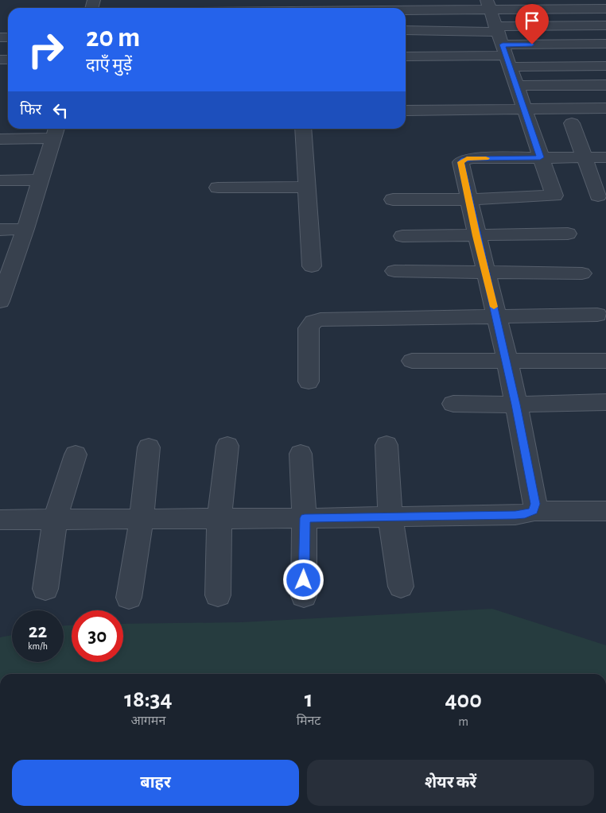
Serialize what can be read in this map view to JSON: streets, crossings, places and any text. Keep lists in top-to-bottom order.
{
  "page": {
    "turn": ["20 m", "दाएँ मुड़ें"],
    "then": "फिर",
    "speed": "22 km/h",
    "limit": "30",
    "eta": [
      "18:34",
      "आगमन",
      "1",
      "मिनट",
      "400",
      "m"
    ],
    "buttons": ["बाहर", "शेयर करें"]
  }
}
